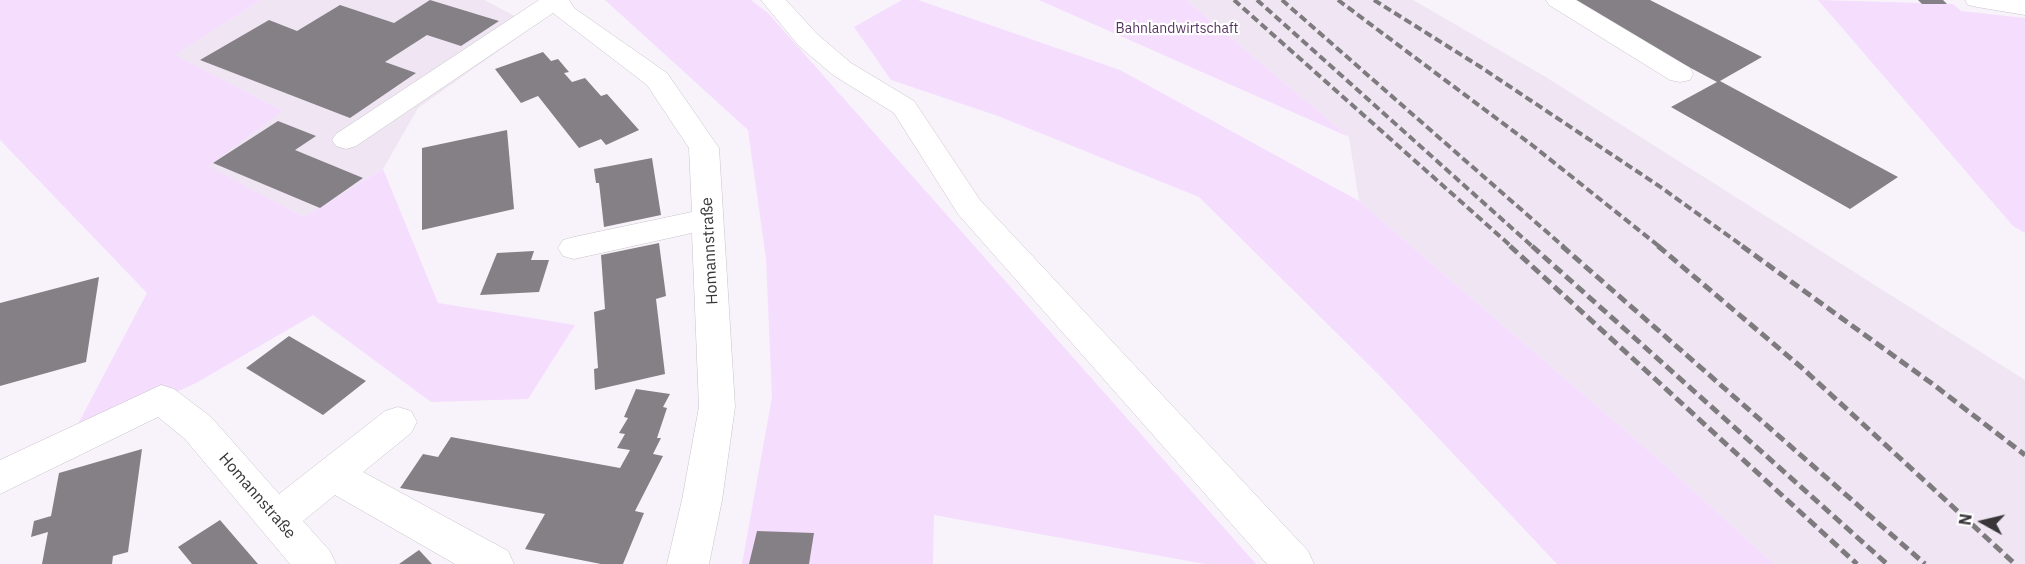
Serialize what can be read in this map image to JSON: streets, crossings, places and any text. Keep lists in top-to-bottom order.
{
  "streets": {
    "street": ["Homannstraße"]
  },
  "parks": ["Bahnlandwirtschaft"],
  "north": "left"
}
